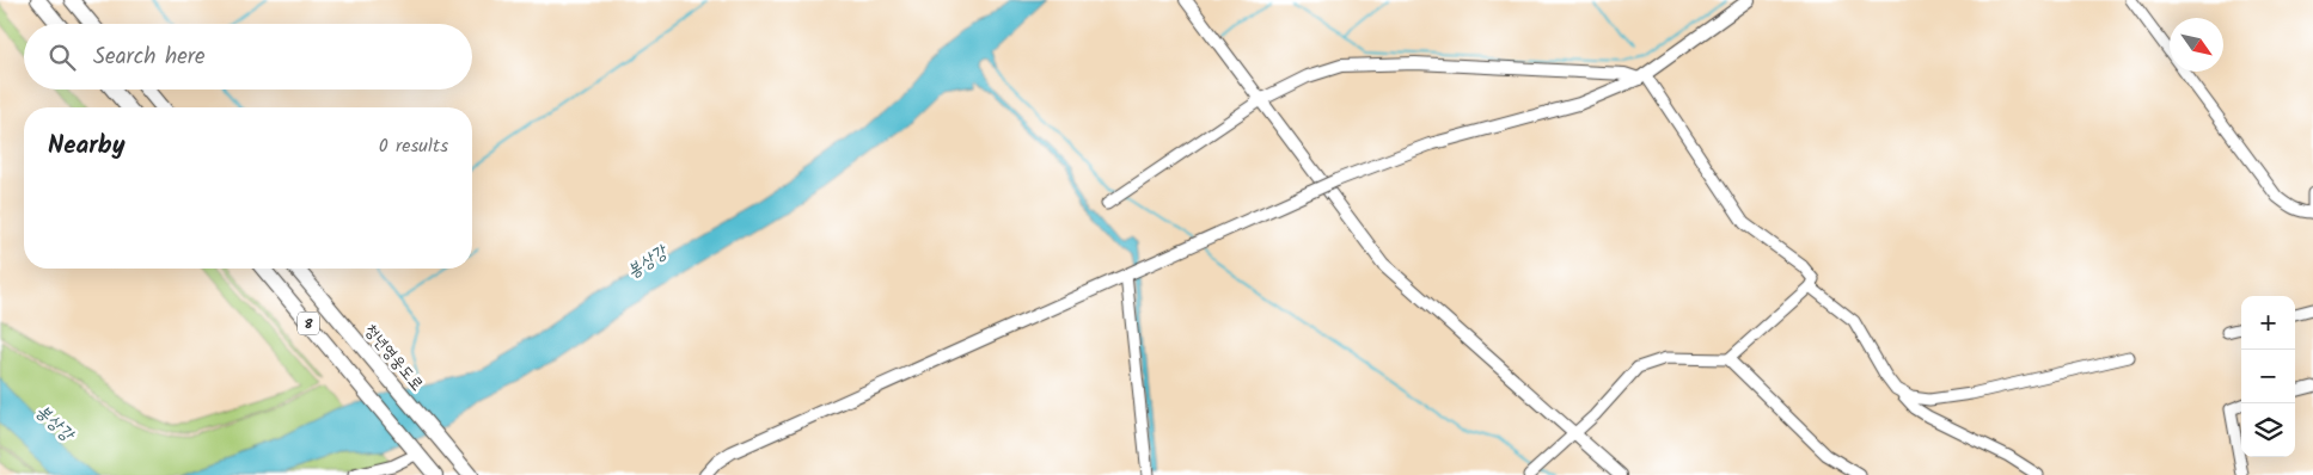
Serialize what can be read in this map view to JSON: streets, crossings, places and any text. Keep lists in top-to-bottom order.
{
  "streets": {
    "highway": ["8", "청년영웅도로"]
  },
  "water": ["봉상강"],
  "north": "bottom right",
  "page": {
    "search": "Search here",
    "heading": ["Nearby", "0 results"],
    "map_buttons": ["+", "−"]
  }
}
